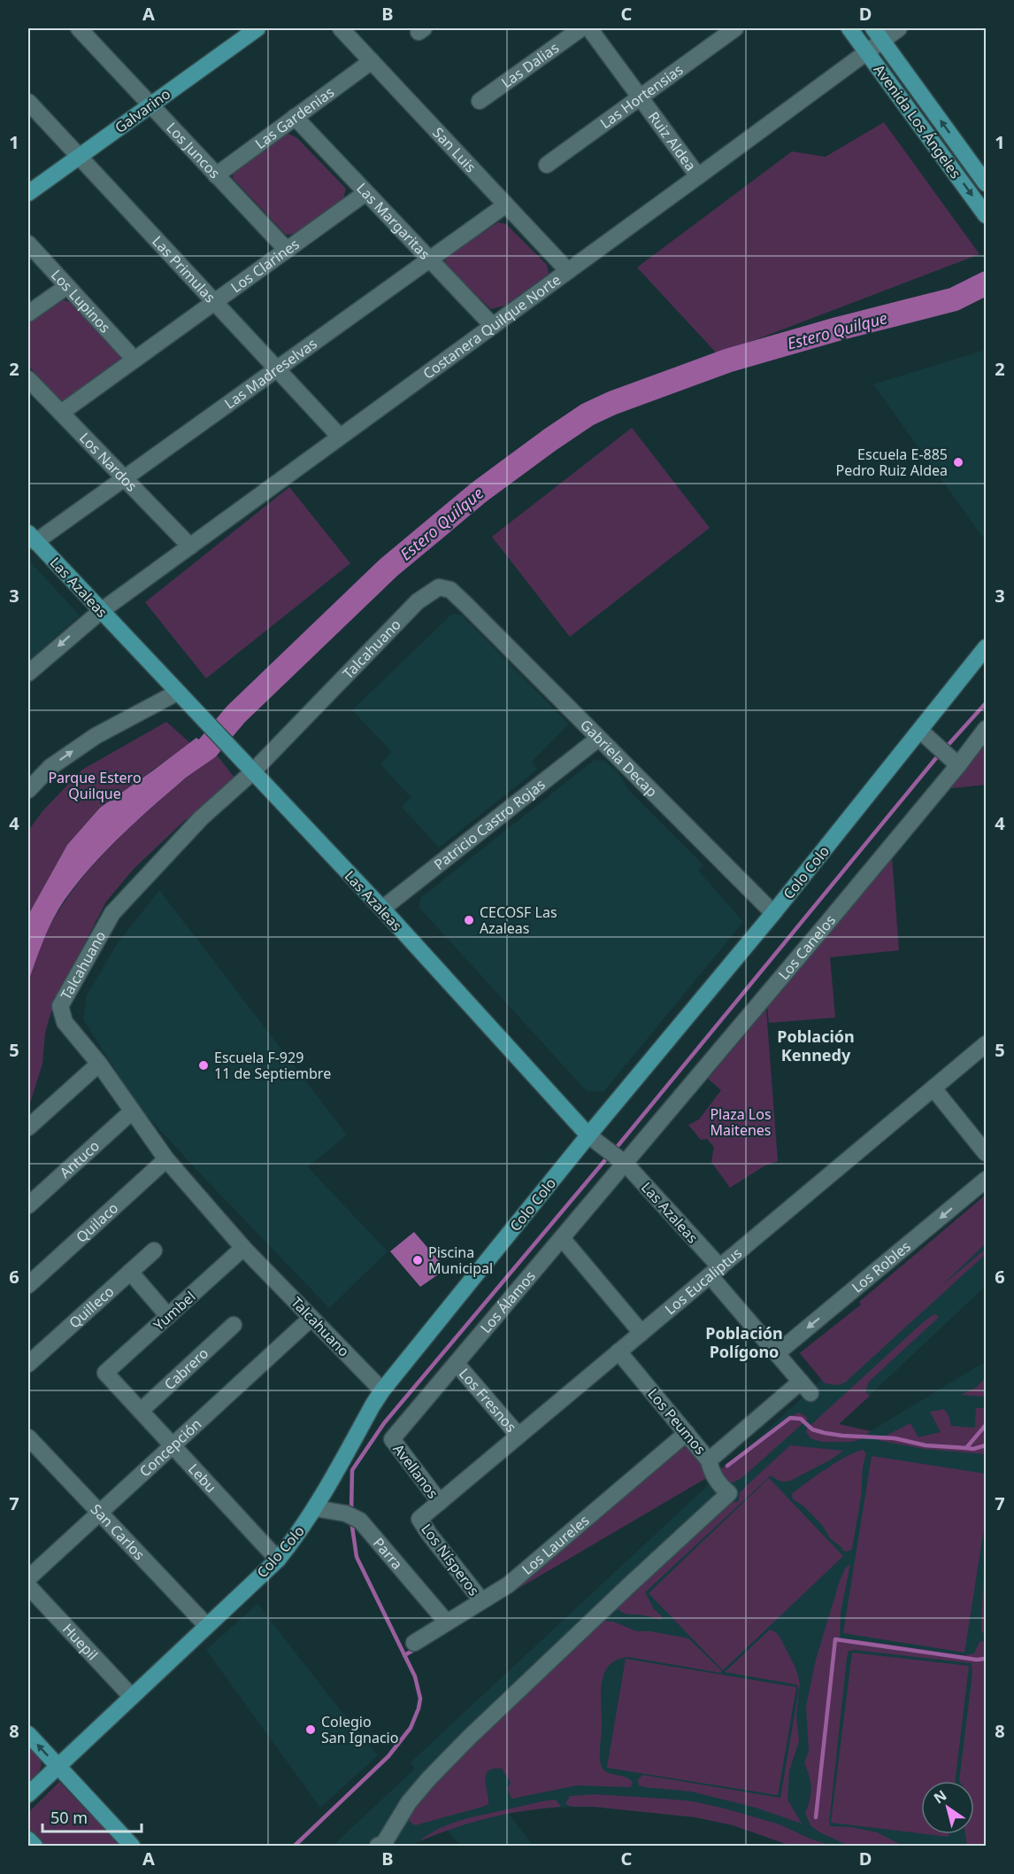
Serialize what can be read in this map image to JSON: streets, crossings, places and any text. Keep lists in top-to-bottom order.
{
  "streets": {
    "main road": [
      "Galvarino",
      "Avenida Los Ángeles",
      "Las Azaleas",
      "Colo Colo"
    ],
    "street": [
      "Las Dalias",
      "Las Hortensias",
      "Las Gardenias",
      "Ruiz Aldea",
      "San Luis",
      "Los Juncos",
      "Las Margaritas",
      "Los Clarines",
      "Las Primulas",
      "Los Lupinos",
      "Costanera Quilque Norte",
      "Las Madreselvas",
      "Los Nardos",
      "Talcahuano",
      "Gabriela Decap",
      "Patricio Castro Rojas",
      "Los Canelos",
      "Antuco",
      "Quilaco",
      "Los Robles",
      "Los Eucaliptus",
      "Los Álamos",
      "Quilleco",
      "Yumbel",
      "Cabrero",
      "Los Fresnos",
      "Los Peumos",
      "Concepción",
      "Avellanos",
      "Lebu",
      "San Carlos",
      "Los Laureles",
      "Parra",
      "Los Nísperos",
      "Huepil"
    ]
  },
  "crossings": [
    ["Las Hortensias", "Ruiz Aldea"],
    ["Galvarino", "Los Juncos"],
    ["Galvarino", "Las Primulas"],
    ["Las Gardenias", "San Luis"],
    ["Las Gardenias", "Los Juncos"],
    ["Las Gardenias", "Las Margaritas"],
    ["Avenida Los Ángeles", "Costanera Quilque Norte"],
    ["Ruiz Aldea", "Costanera Quilque Norte"],
    ["San Luis", "Costanera Quilque Norte"],
    ["San Luis", "Las Madreselvas"],
    ["Los Juncos", "Los Clarines"],
    ["Las Margaritas", "Los Clarines"],
    ["Las Margaritas", "Costanera Quilque Norte"],
    ["Las Margaritas", "Las Madreselvas"],
    ["Los Clarines", "Las Primulas"],
    ["Los Clarines", "Los Lupinos"],
    ["Los Clarines", "Los Nardos"],
    ["Las Primulas", "Costanera Quilque Norte"],
    ["Las Primulas", "Las Madreselvas"],
    ["Costanera Quilque Norte", "Los Nardos"],
    ["Costanera Quilque Norte", "Las Azaleas"],
    ["Las Madreselvas", "Los Nardos"],
    ["Las Madreselvas", "Las Azaleas"],
    ["Las Azaleas", "Talcahuano"],
    ["Las Azaleas", "Patricio Castro Rojas"],
    ["Las Azaleas", "Colo Colo"],
    ["Las Azaleas", "Los Canelos"],
    ["Las Azaleas", "Los Robles"],
    ["Las Azaleas", "Los Eucaliptus"],
    ["Las Azaleas", "Los Álamos"],
    ["Las Azaleas", "Los Peumos"],
    ["Talcahuano", "Gabriela Decap"],
    ["Talcahuano", "Colo Colo"],
    ["Talcahuano", "Antuco"],
    ["Talcahuano", "Quilaco"],
    ["Talcahuano", "Yumbel"],
    ["Talcahuano", "Concepción"],
    ["Gabriela Decap", "Patricio Castro Rojas"],
    ["Gabriela Decap", "Colo Colo"],
    ["Colo Colo", "Lebu"],
    ["Colo Colo", "San Carlos"],
    ["Colo Colo", "Parra"],
    ["Colo Colo", "Huepil"],
    ["Los Canelos", "Los Álamos"],
    ["Los Eucaliptus", "Los Fresnos"],
    ["Los Eucaliptus", "Los Peumos"],
    ["Los Eucaliptus", "Avellanos"],
    ["Los Eucaliptus", "Los Nísperos"],
    ["Los Álamos", "Los Fresnos"],
    ["Los Álamos", "Avellanos"],
    ["Yumbel", "Lebu"],
    ["Cabrero", "Lebu"],
    ["Los Peumos", "Los Laureles"],
    ["Concepción", "Lebu"],
    ["Concepción", "San Carlos"],
    ["Los Laureles", "Parra"],
    ["Los Laureles", "Los Nísperos"]
  ],
  "one_way": ["Los Robles"],
  "districts": ["Población Kennedy", "Población Polígono"],
  "water": ["Estero Quilque"],
  "parks": ["Parque Estero Quilque", "Plaza Los Maitenes"],
  "places": [
    "Escuela E-885 Pedro Ruiz Aldea",
    "CECOSF Las Azaleas",
    "Escuela F-929 11 de Septiembre",
    "Piscina Municipal",
    "Colegio San Ignacio"
  ],
  "scale_bar": "50 m",
  "north": "top left",
  "grid": {
    "columns": [
      "A",
      "B",
      "C",
      "D"
    ],
    "rows": [
      "1",
      "2",
      "3",
      "4",
      "5",
      "6",
      "7",
      "8"
    ]
  }
}
